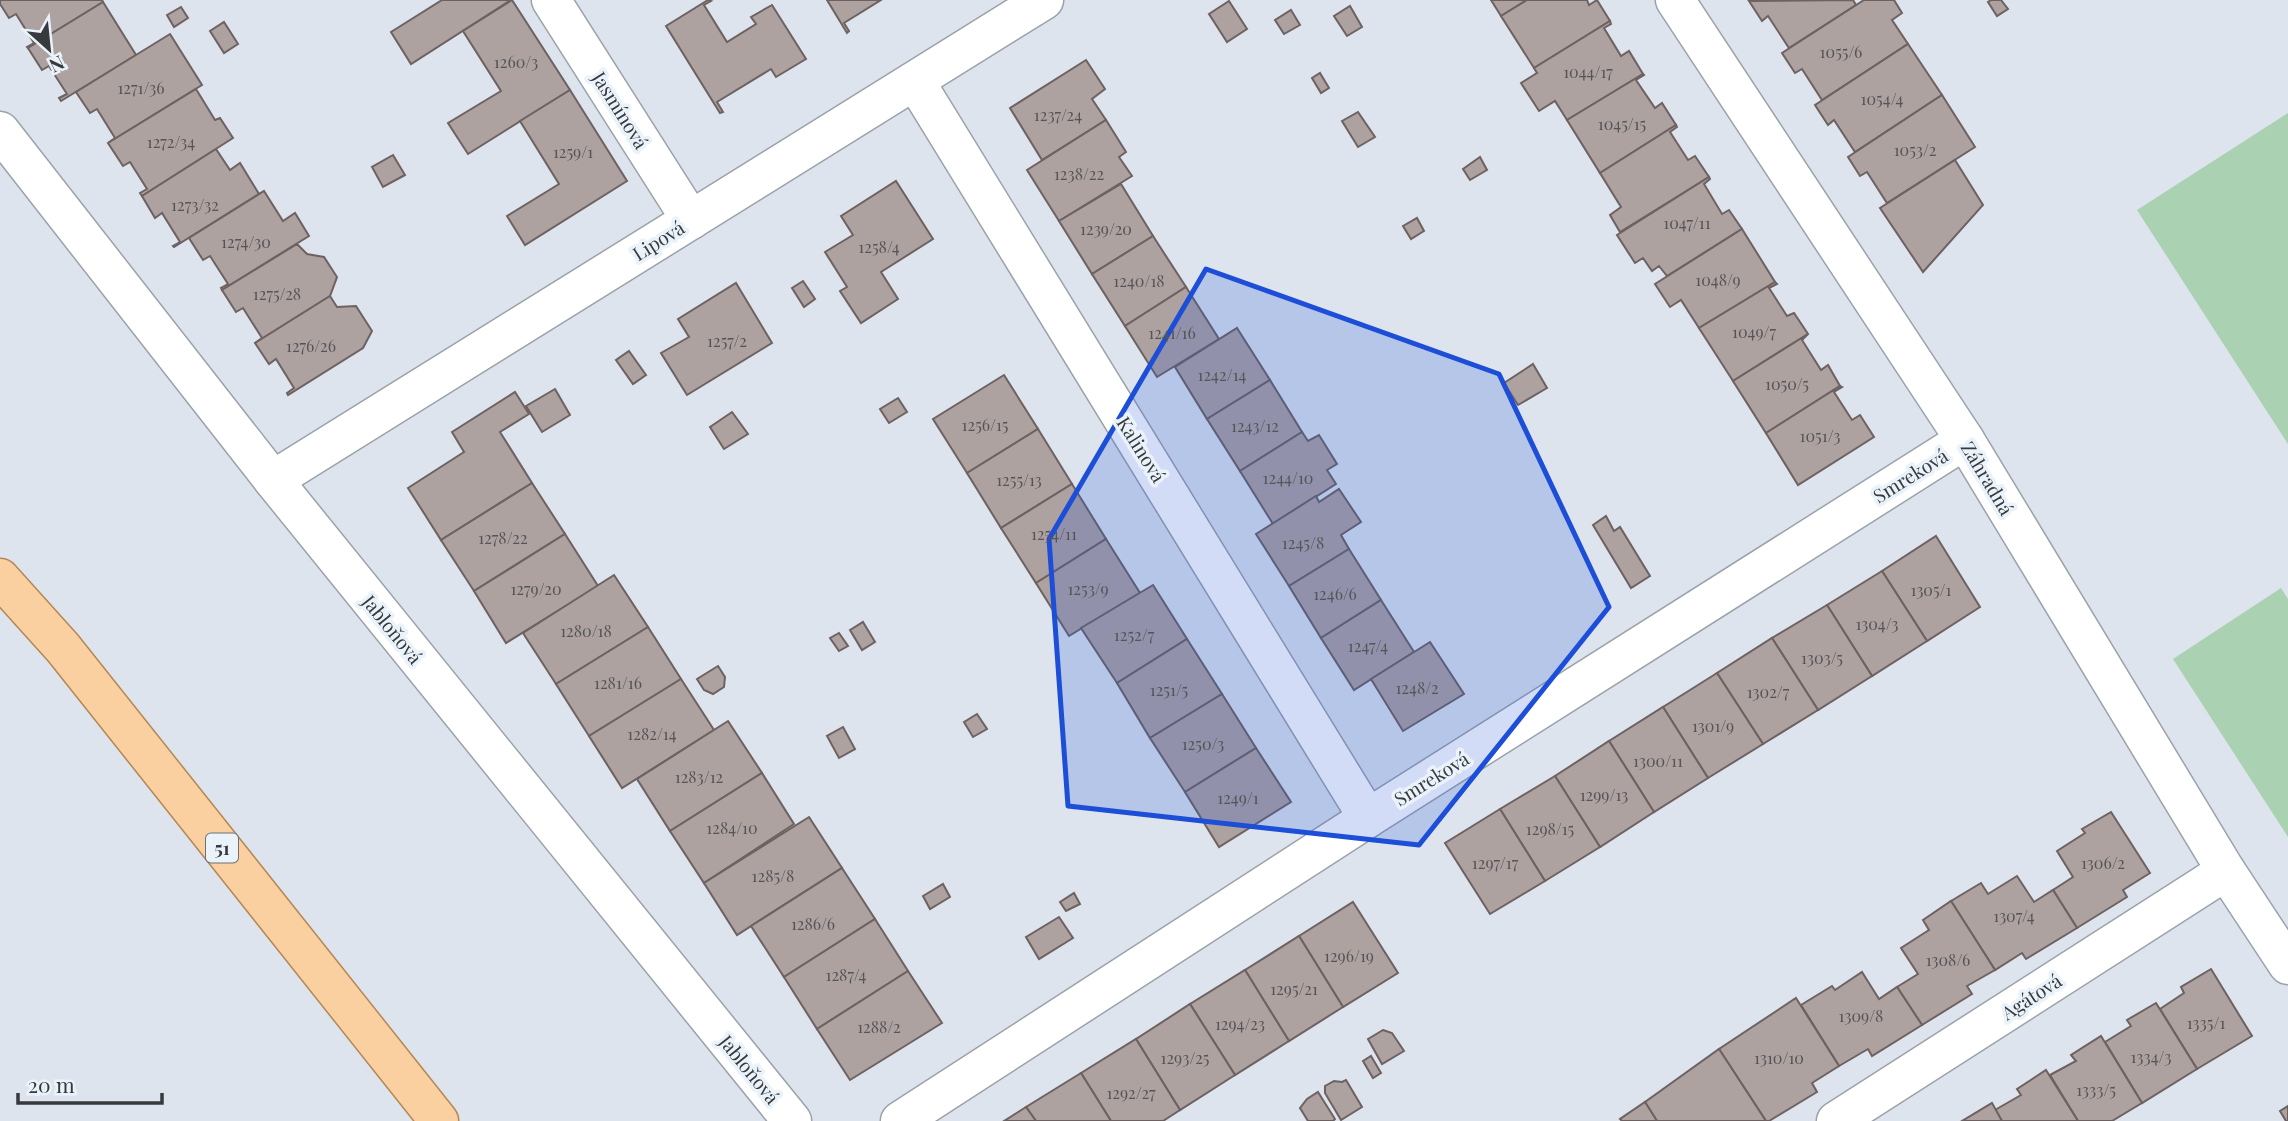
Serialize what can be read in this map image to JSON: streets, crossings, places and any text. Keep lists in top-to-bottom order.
{
  "streets": {
    "main road": ["51"],
    "street": [
      "Jasmínová",
      "Lipová",
      "Kalinová",
      "Smreková",
      "Záhradná",
      "Jabloňová",
      "Agátová"
    ]
  },
  "crossings": [
    ["Jasmínová", "Lipová"],
    ["Lipová", "Kalinová"],
    ["Lipová", "Jabloňová"],
    ["Kalinová", "Smreková"],
    ["Smreková", "Záhradná"],
    ["Záhradná", "Agátová"]
  ],
  "house_numbers": [
    "1055/6",
    "1260/3",
    "1044/17",
    "1271/36",
    "1054/4",
    "1237/24",
    "1045/15",
    "1272/34",
    "1053/2",
    "1259/1",
    "1238/22",
    "1273/32",
    "1047/11",
    "1239/20",
    "1274/30",
    "1258/4",
    "1048/9",
    "1240/18",
    "1275/28",
    "1049/7",
    "1241/16",
    "1257/2",
    "1276/26",
    "1242/14",
    "1050/5",
    "1256/15",
    "1243/12",
    "1051/3",
    "1244/10",
    "1255/13",
    "1254/11",
    "1278/22",
    "1245/8",
    "1279/20",
    "1253/9",
    "1305/1",
    "1246/6",
    "1304/3",
    "1280/18",
    "1252/7",
    "1247/4",
    "1303/5",
    "1281/16",
    "1248/2",
    "1251/5",
    "1302/7",
    "1301/9",
    "1282/14",
    "1250/3",
    "1300/11",
    "1283/12",
    "1299/13",
    "1249/1",
    "1284/10",
    "1298/15",
    "1297/17",
    "1306/2",
    "1285/8",
    "1307/4",
    "1286/6",
    "1296/19",
    "1308/6",
    "1287/4",
    "1295/21",
    "1309/8",
    "1335/1",
    "1294/23",
    "1288/2",
    "1334/3",
    "1293/25",
    "1310/10",
    "1333/5",
    "1292/27"
  ],
  "scale_bar": "20 m",
  "north": "bottom right"
}
